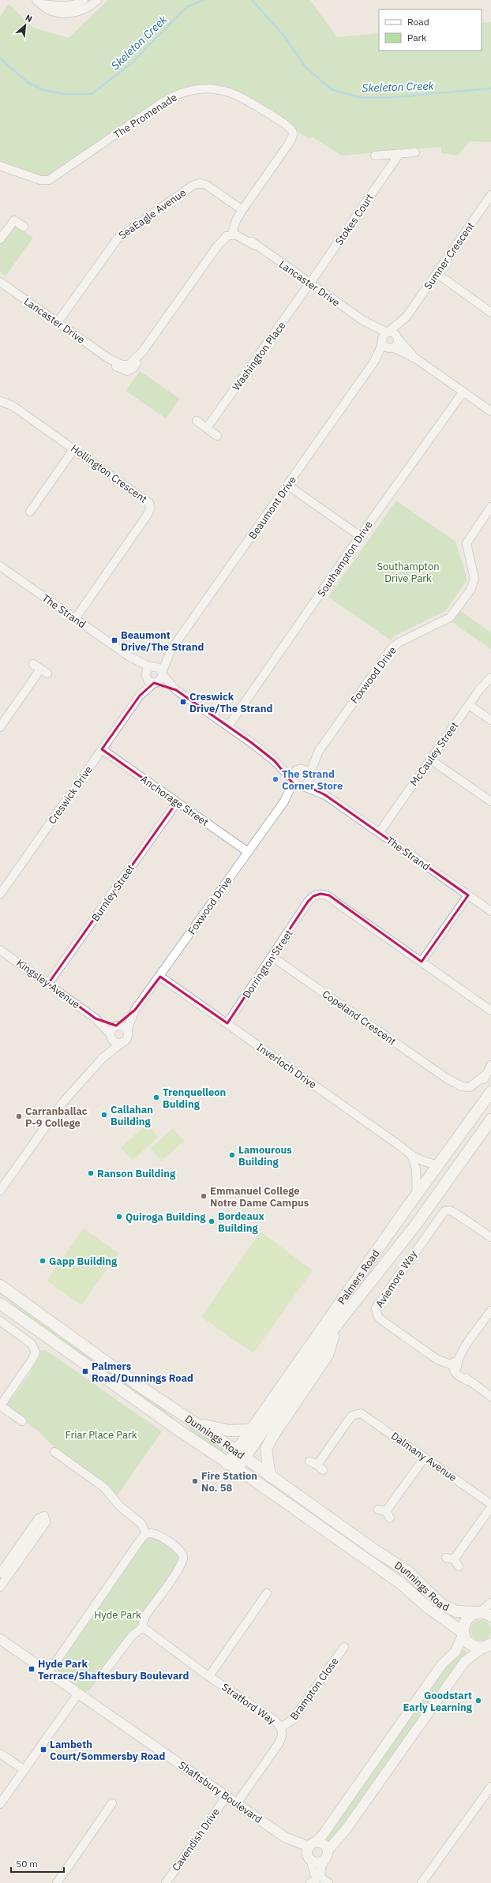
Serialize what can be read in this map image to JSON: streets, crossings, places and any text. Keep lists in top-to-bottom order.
{
  "streets": {
    "main road": ["Palmers Road", "Dunnings Road"],
    "street": [
      "The Promenade",
      "SeaEagle Avenue",
      "Stokes Court",
      "Sumner Crescent",
      "Lancaster Drive",
      "Washington Place",
      "Hollington Crescent",
      "Beaumont Drive",
      "Southampton Drive",
      "The Strand",
      "Foxwood Drive",
      "McCauley Street",
      "Creswick Drive",
      "Anchorage Street",
      "Burnley Street",
      "Dorrington Street",
      "Kingsley Avenue",
      "Copeland Crescent",
      "Inverloch Drive",
      "Aviemore Way",
      "Dalmany Avenue",
      "Brampton Close",
      "Stratford Way",
      "Shaftsbury Boulevard",
      "Cavendish Drive"
    ]
  },
  "crossings": [
    ["The Promenade", "SeaEagle Avenue"],
    ["The Promenade", "Lancaster Drive"],
    ["SeaEagle Avenue", "Lancaster Drive"],
    ["Stokes Court", "Lancaster Drive"],
    ["Stokes Court", "Washington Place"],
    ["Sumner Crescent", "Lancaster Drive"],
    ["Lancaster Drive", "Washington Place"],
    ["Hollington Crescent", "The Strand"],
    ["Beaumont Drive", "The Strand"],
    ["Beaumont Drive", "Creswick Drive"],
    ["The Strand", "Foxwood Drive"],
    ["The Strand", "McCauley Street"],
    ["The Strand", "Creswick Drive"],
    ["Foxwood Drive", "Anchorage Street"],
    ["Foxwood Drive", "Kingsley Avenue"],
    ["Foxwood Drive", "Inverloch Drive"],
    ["Creswick Drive", "Anchorage Street"],
    ["Anchorage Street", "Burnley Street"],
    ["Burnley Street", "Kingsley Avenue"],
    ["Dorrington Street", "Copeland Crescent"],
    ["Dorrington Street", "Inverloch Drive"],
    ["Inverloch Drive", "Palmers Road"],
    ["Palmers Road", "Dunnings Road"],
    ["Brampton Close", "Stratford Way"],
    ["Stratford Way", "Shaftsbury Boulevard"],
    ["Shaftsbury Boulevard", "Cavendish Drive"]
  ],
  "water": ["Skeleton Creek"],
  "parks": ["Southampton Drive Park", "Friar Place Park", "Hyde Park"],
  "places": {
    "transit": [
      "Beaumont Drive/The Strand",
      "Creswick Drive/The Strand",
      "Palmers Road/Dunnings Road",
      "Hyde Park Terrace/Shaftesbury Boulevard",
      "Lambeth Court/Sommersby Road"
    ],
    "other": [
      "The Strand Corner Store",
      "Trenquelleon Bulding",
      "Callahan Building",
      "Carranballac P-9 College",
      "Lamourous Building",
      "Ranson Building",
      "Emmanuel College Notre Dame Campus",
      "Quiroga Building",
      "Bordeaux Building",
      "Gapp Building",
      "Fire Station No. 58",
      "Goodstart Early Learning"
    ]
  },
  "legend": ["Road", "Park"],
  "scale_bar": "50 m",
  "north": "top right"
}
